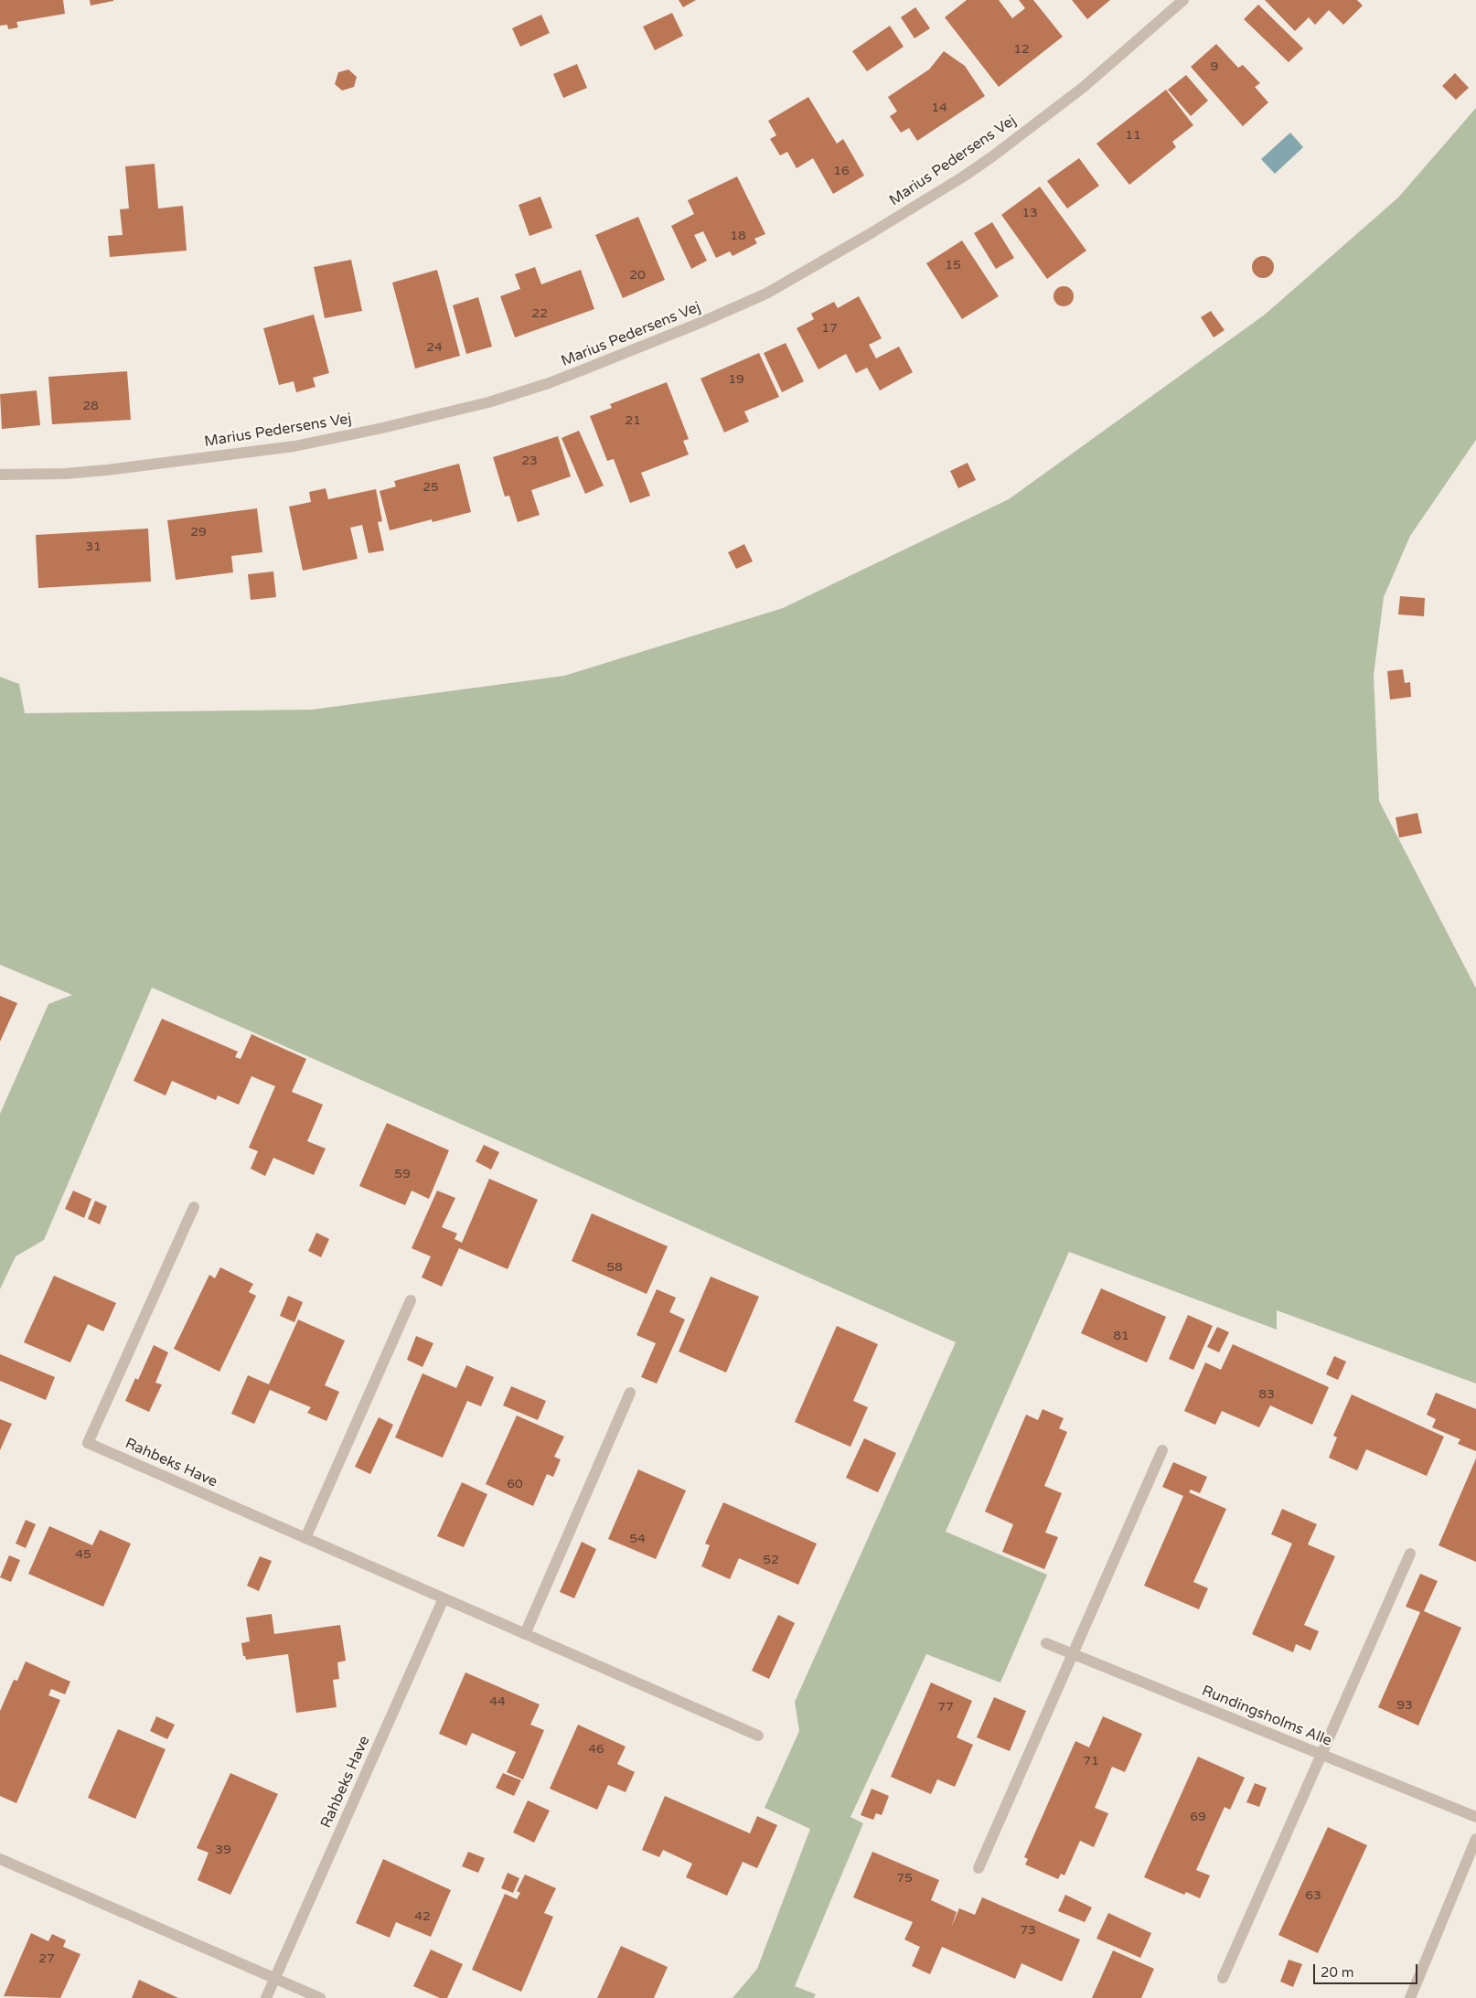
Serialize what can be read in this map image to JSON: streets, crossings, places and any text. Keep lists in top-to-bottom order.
{
  "streets": {
    "street": ["Marius Pedersens Vej", "Rahbeks Have", "Rundingsholms Alle"]
  },
  "house_numbers": [
    "12",
    "9",
    "14",
    "11",
    "16",
    "13",
    "18",
    "15",
    "20",
    "22",
    "17",
    "24",
    "19",
    "28",
    "21",
    "23",
    "25",
    "29",
    "31",
    "59",
    "58",
    "81",
    "83",
    "60",
    "54",
    "45",
    "52",
    "44",
    "93",
    "77",
    "46",
    "71",
    "69",
    "39",
    "75",
    "63",
    "42",
    "73",
    "27"
  ],
  "scale_bar": "20 m"
}
